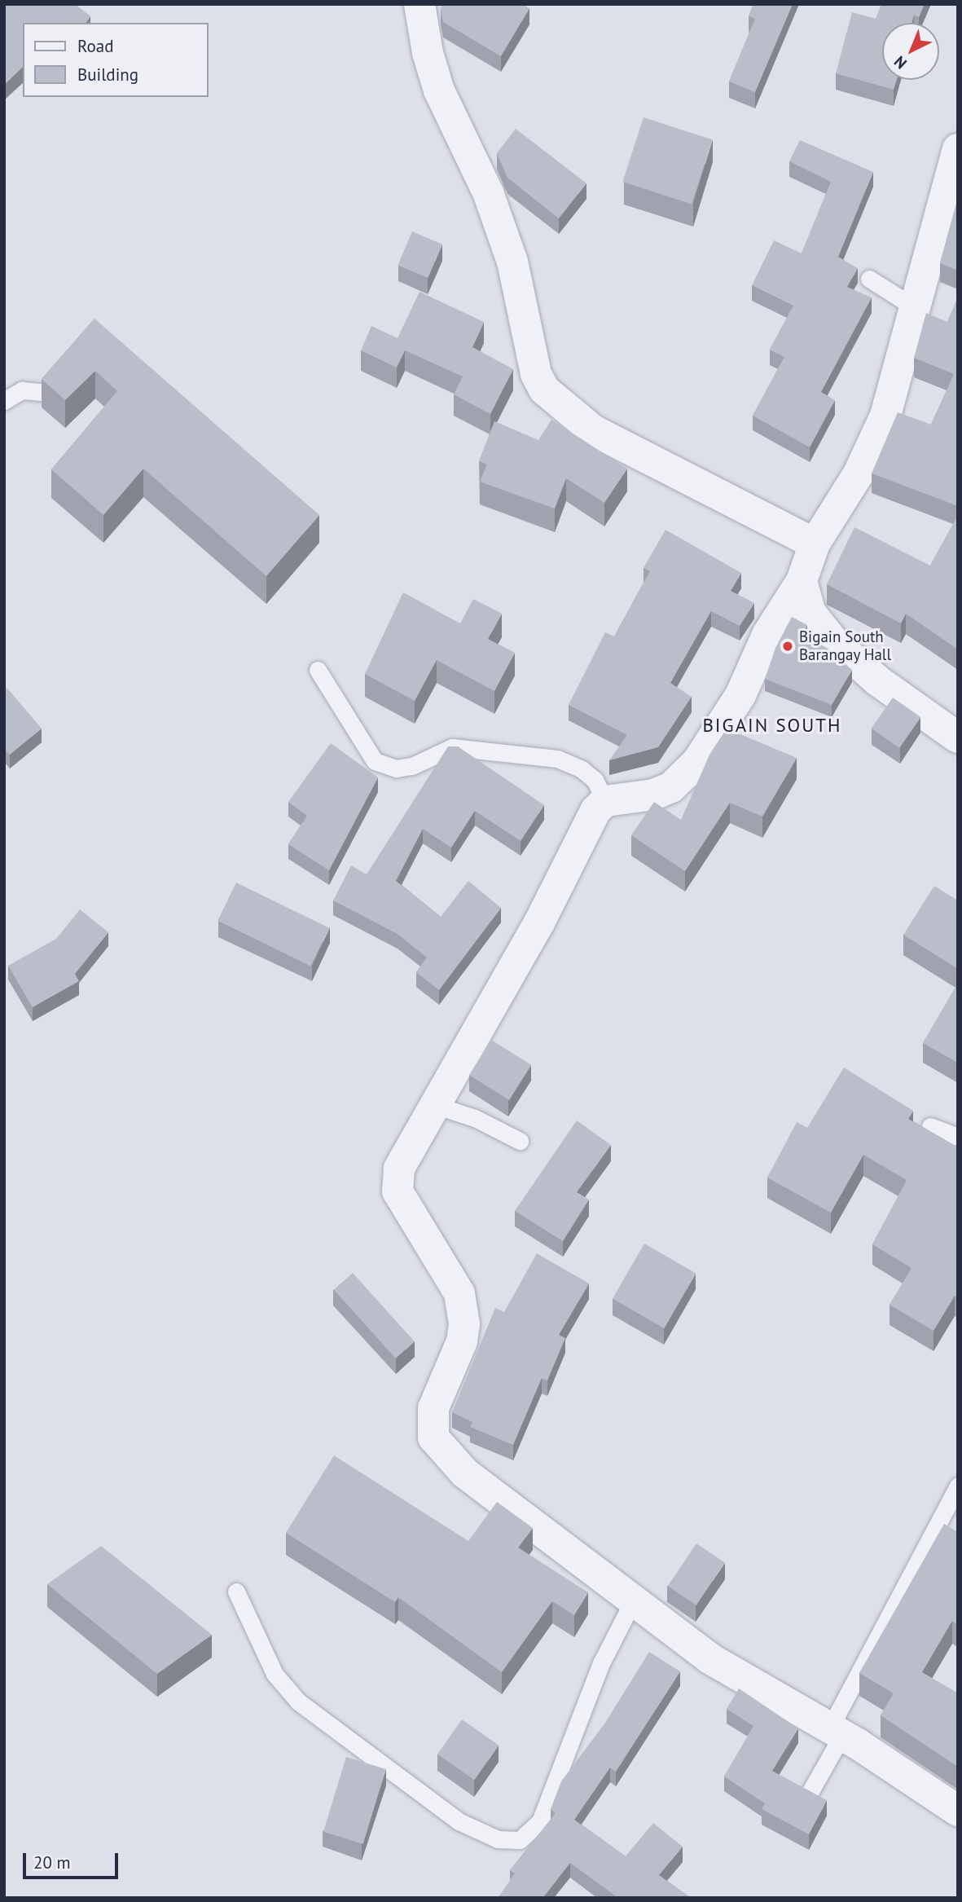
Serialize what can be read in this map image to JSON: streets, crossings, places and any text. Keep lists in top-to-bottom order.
{
  "districts": ["BIGAIN SOUTH"],
  "places": ["Bigain South Barangay Hall"],
  "legend": ["Road", "Building"],
  "scale_bar": "20 m",
  "north": "bottom left"
}
